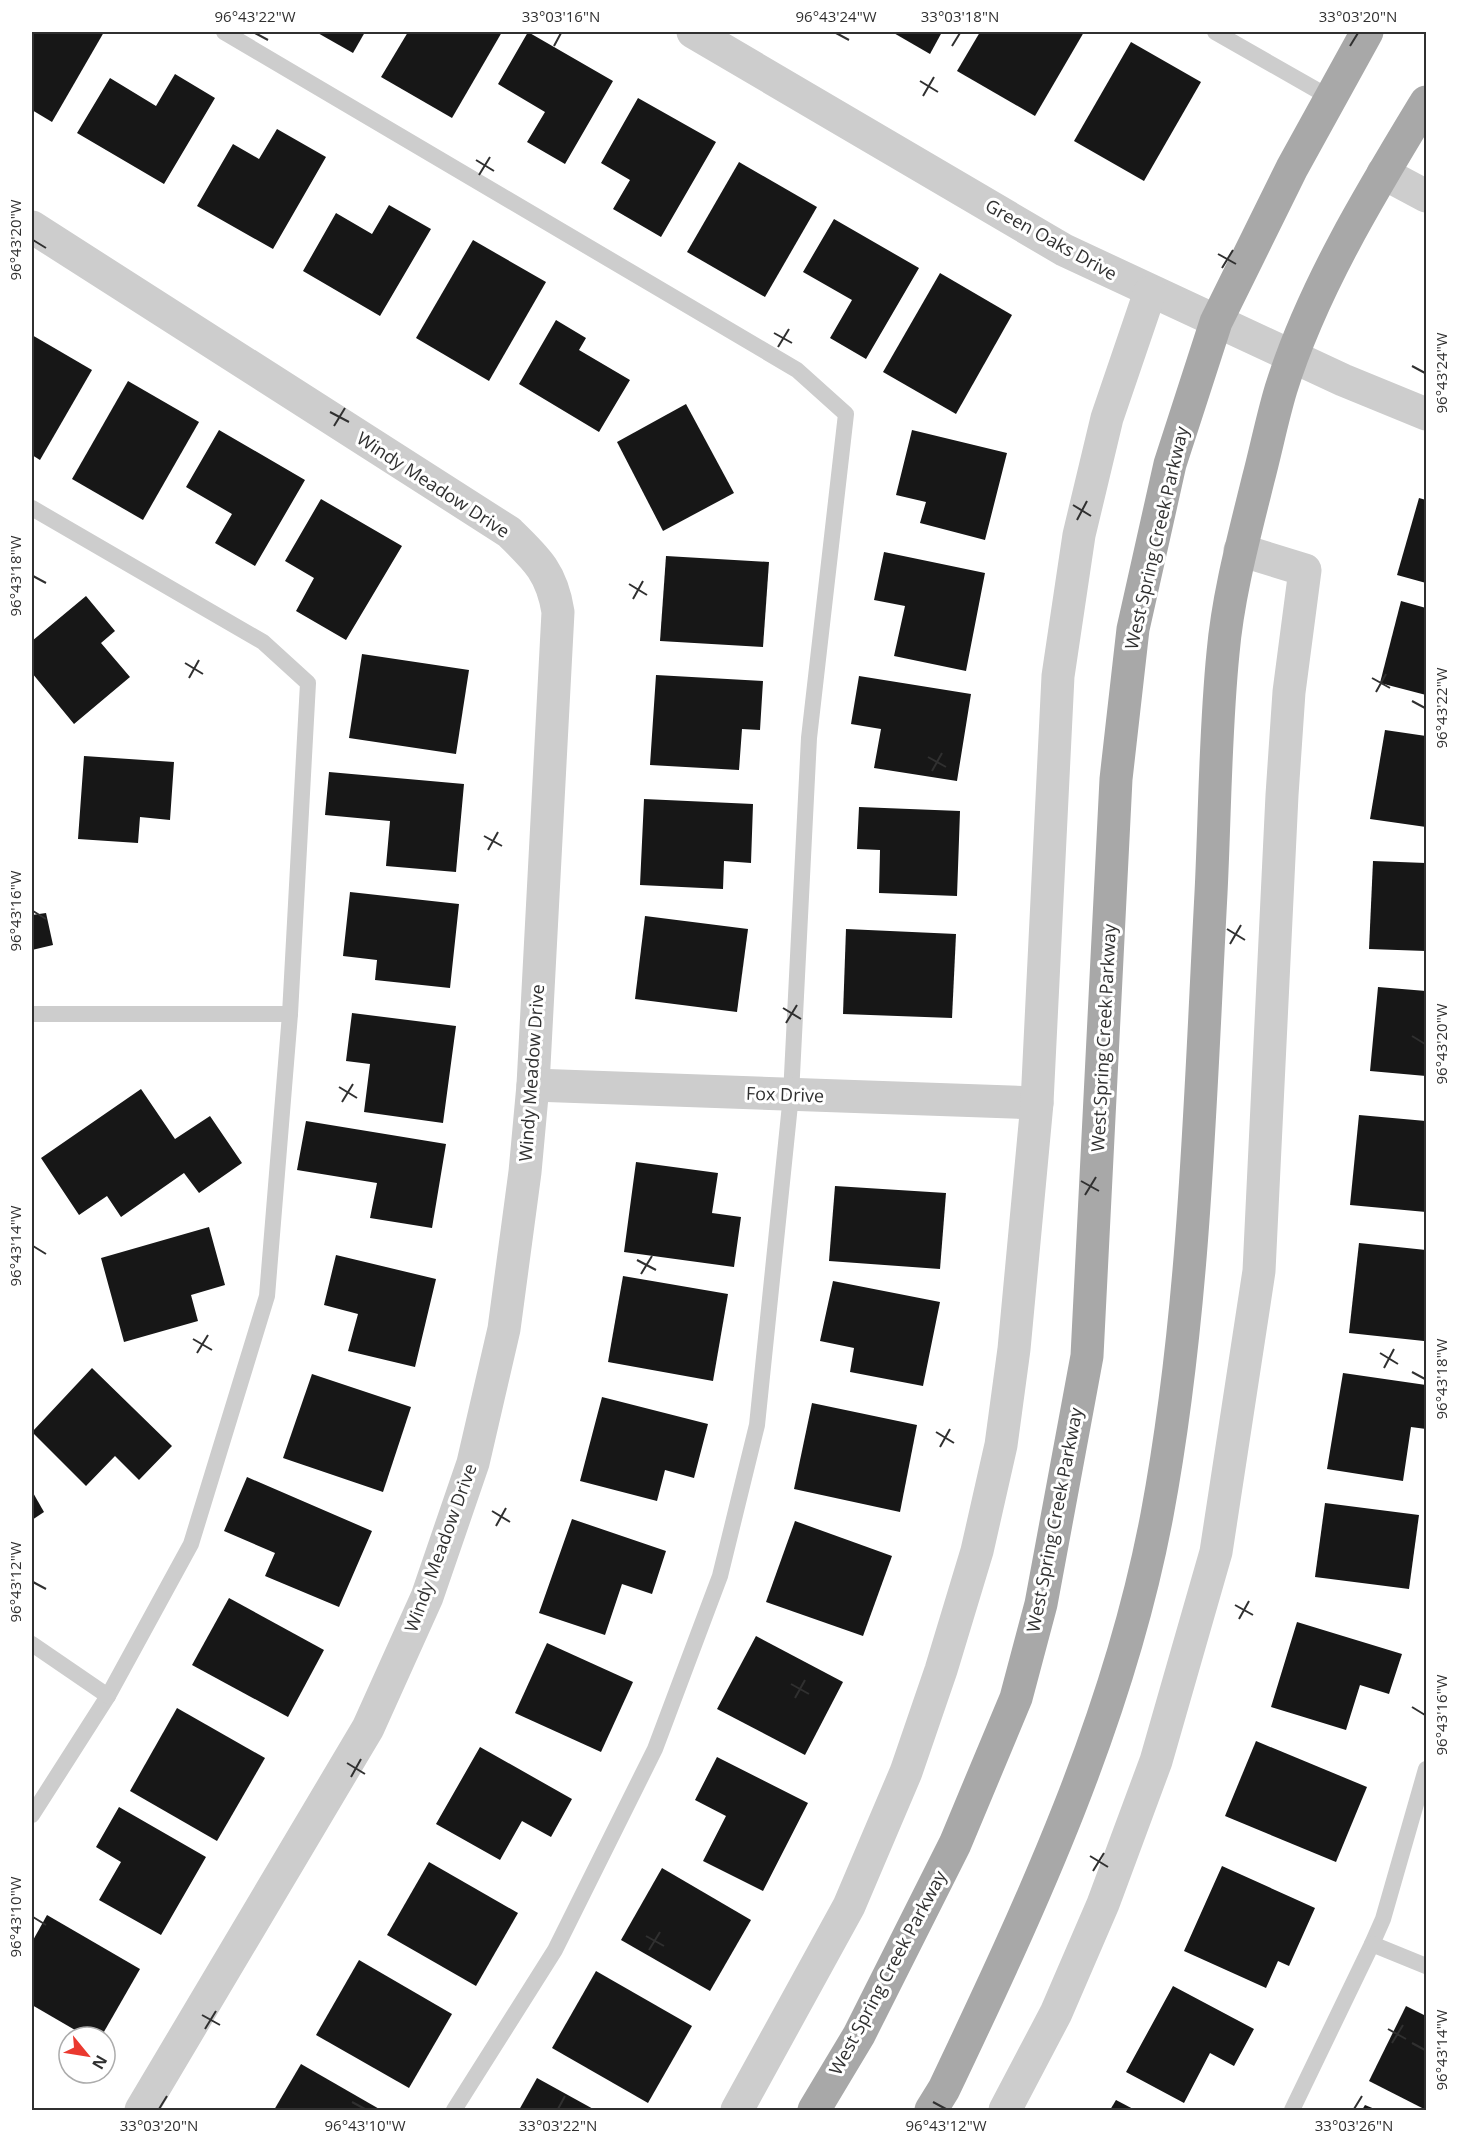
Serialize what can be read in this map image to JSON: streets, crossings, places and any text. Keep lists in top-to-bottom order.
{
  "streets": {
    "main road": ["West Spring Creek Parkway"],
    "street": ["Green Oaks Drive", "Windy Meadow Drive", "Fox Drive"]
  },
  "crossings": [
    ["Green Oaks Drive", "West Spring Creek Parkway"],
    ["Windy Meadow Drive", "Fox Drive"]
  ],
  "north": "bottom right",
  "coordinates": [
    "96°43'22\"W",
    "33°03'16\"N",
    "96°43'24\"W",
    "33°03'18\"N",
    "33°03'20\"N",
    "96°43'20\"W",
    "96°43'18\"W",
    "96°43'16\"W",
    "96°43'14\"W",
    "96°43'12\"W",
    "96°43'10\"W",
    "33°03'22\"N",
    "33°03'26\"N"
  ]
}
